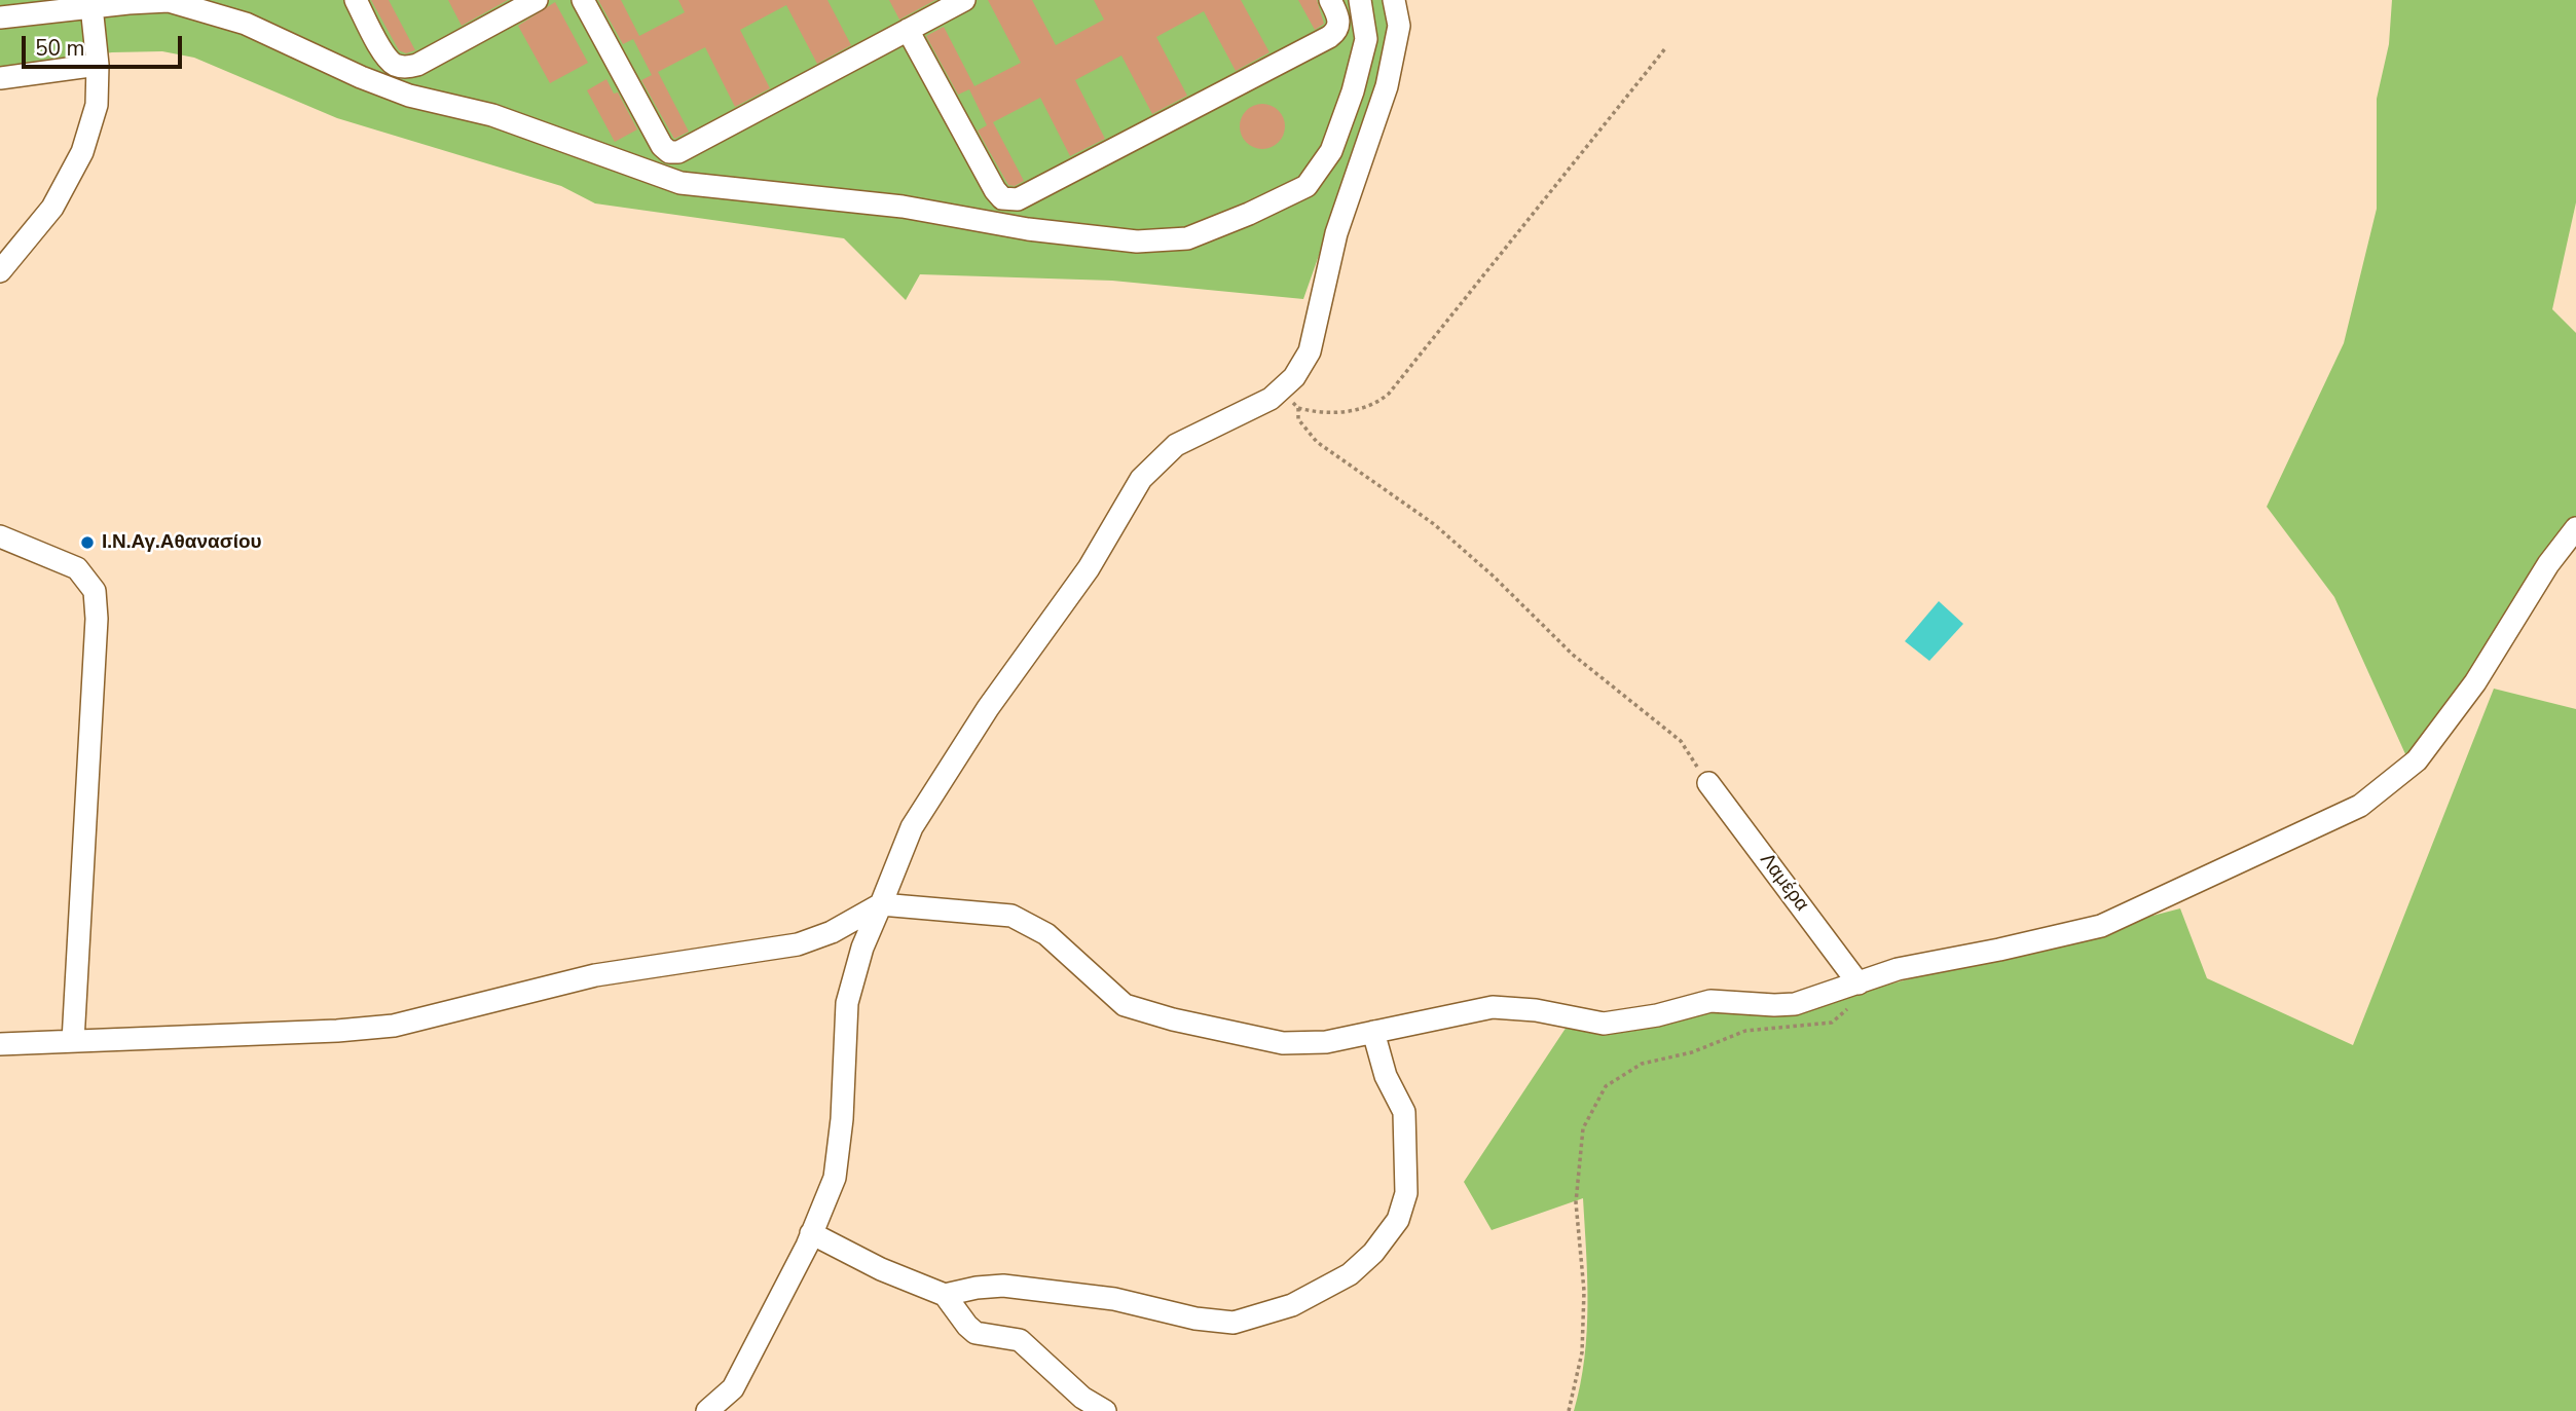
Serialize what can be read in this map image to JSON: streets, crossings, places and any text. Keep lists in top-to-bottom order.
{
  "streets": {
    "street": ["Λαμέρα"]
  },
  "places": ["Ι.Ν.Αγ.Αθανασίου"],
  "scale_bar": "50 m"
}
